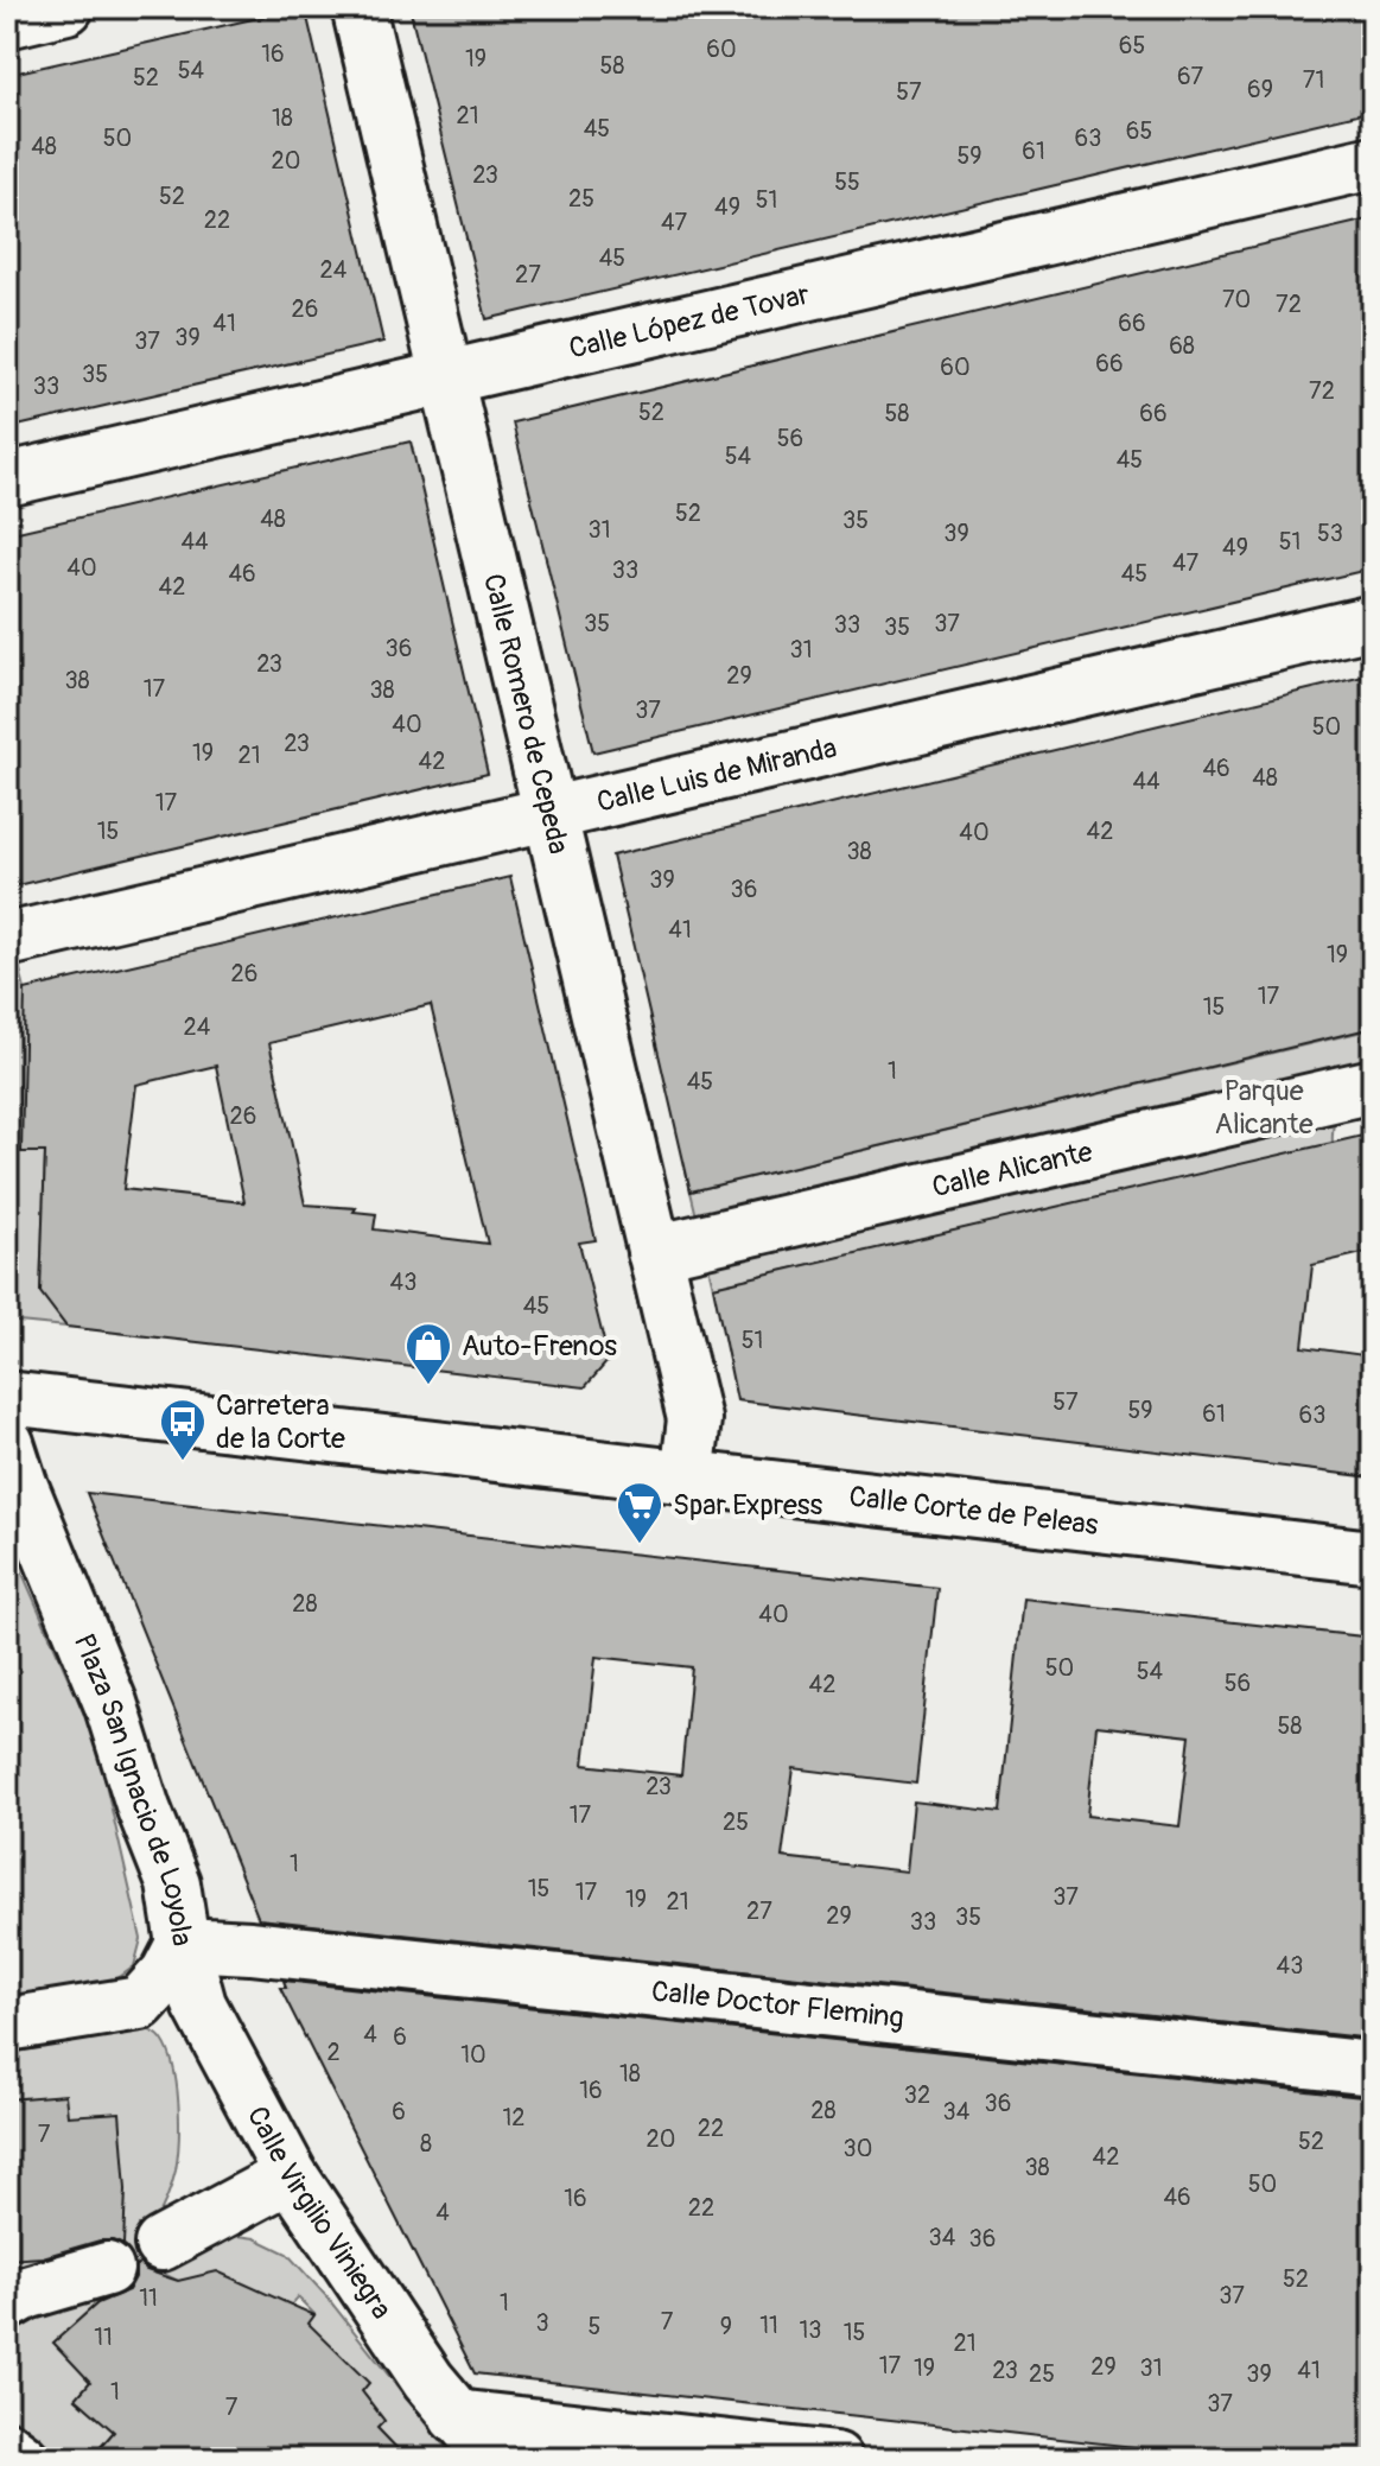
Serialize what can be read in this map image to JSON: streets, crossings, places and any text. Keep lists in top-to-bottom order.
{
  "streets": {
    "street": [
      "Calle López de Tovar",
      "Calle Romero de Cepeda",
      "Calle Luis de Miranda",
      "Calle Alicante",
      "Calle Corte de Peleas",
      "Plaza San Ignacio de Loyola",
      "Calle Doctor Fleming",
      "Calle Virgilio Viniegra"
    ]
  },
  "crossings": [
    ["Calle López de Tovar", "Calle Romero de Cepeda"],
    ["Calle Romero de Cepeda", "Calle Luis de Miranda"],
    ["Calle Romero de Cepeda", "Calle Alicante"],
    ["Calle Romero de Cepeda", "Calle Corte de Peleas"],
    ["Plaza San Ignacio de Loyola", "Calle Doctor Fleming"],
    ["Plaza San Ignacio de Loyola", "Calle Virgilio Viniegra"],
    ["Calle Doctor Fleming", "Calle Virgilio Viniegra"]
  ],
  "parks": ["Parque Alicante"],
  "places": {
    "shop": ["Auto-Frenos"],
    "bus stop": ["Carretera de la Corte"],
    "supermarket": ["Spar Express"]
  },
  "house_numbers": [
    "65",
    "60",
    "16",
    "19",
    "58",
    "54",
    "67",
    "52",
    "71",
    "69",
    "57",
    "21",
    "18",
    "45",
    "65",
    "50",
    "63",
    "48",
    "61",
    "59",
    "20",
    "23",
    "55",
    "52",
    "25",
    "51",
    "49",
    "22",
    "47",
    "45",
    "24",
    "27",
    "70",
    "72",
    "26",
    "41",
    "66",
    "39",
    "37",
    "68",
    "66",
    "60",
    "35",
    "33",
    "72",
    "52",
    "58",
    "66",
    "56",
    "54",
    "45",
    "52",
    "48",
    "35",
    "31",
    "39",
    "53",
    "44",
    "51",
    "49",
    "47",
    "40",
    "33",
    "46",
    "45",
    "42",
    "35",
    "37",
    "33",
    "35",
    "36",
    "31",
    "23",
    "29",
    "38",
    "17",
    "38",
    "37",
    "40",
    "50",
    "23",
    "19",
    "21",
    "42",
    "46",
    "48",
    "44",
    "17",
    "15",
    "42",
    "40",
    "38",
    "39",
    "36",
    "41",
    "19",
    "26",
    "17",
    "15",
    "24",
    "1",
    "45",
    "26",
    "43",
    "45",
    "51",
    "57",
    "59",
    "61",
    "63",
    "28",
    "40",
    "50",
    "54",
    "56",
    "42",
    "58",
    "23",
    "17",
    "25",
    "1",
    "15",
    "17",
    "37",
    "19",
    "21",
    "27",
    "29",
    "35",
    "33",
    "43",
    "4",
    "6",
    "2",
    "10",
    "18",
    "16",
    "32",
    "36",
    "28",
    "6",
    "34",
    "12",
    "22",
    "7",
    "20",
    "52",
    "8",
    "30",
    "42",
    "38",
    "50",
    "46",
    "16",
    "22",
    "4",
    "34",
    "36",
    "52",
    "37",
    "11",
    "1",
    "7",
    "3",
    "11",
    "5",
    "9",
    "13",
    "15",
    "11",
    "21",
    "17",
    "29",
    "19",
    "31",
    "23",
    "41",
    "25",
    "39",
    "1",
    "37",
    "7"
  ]
}
